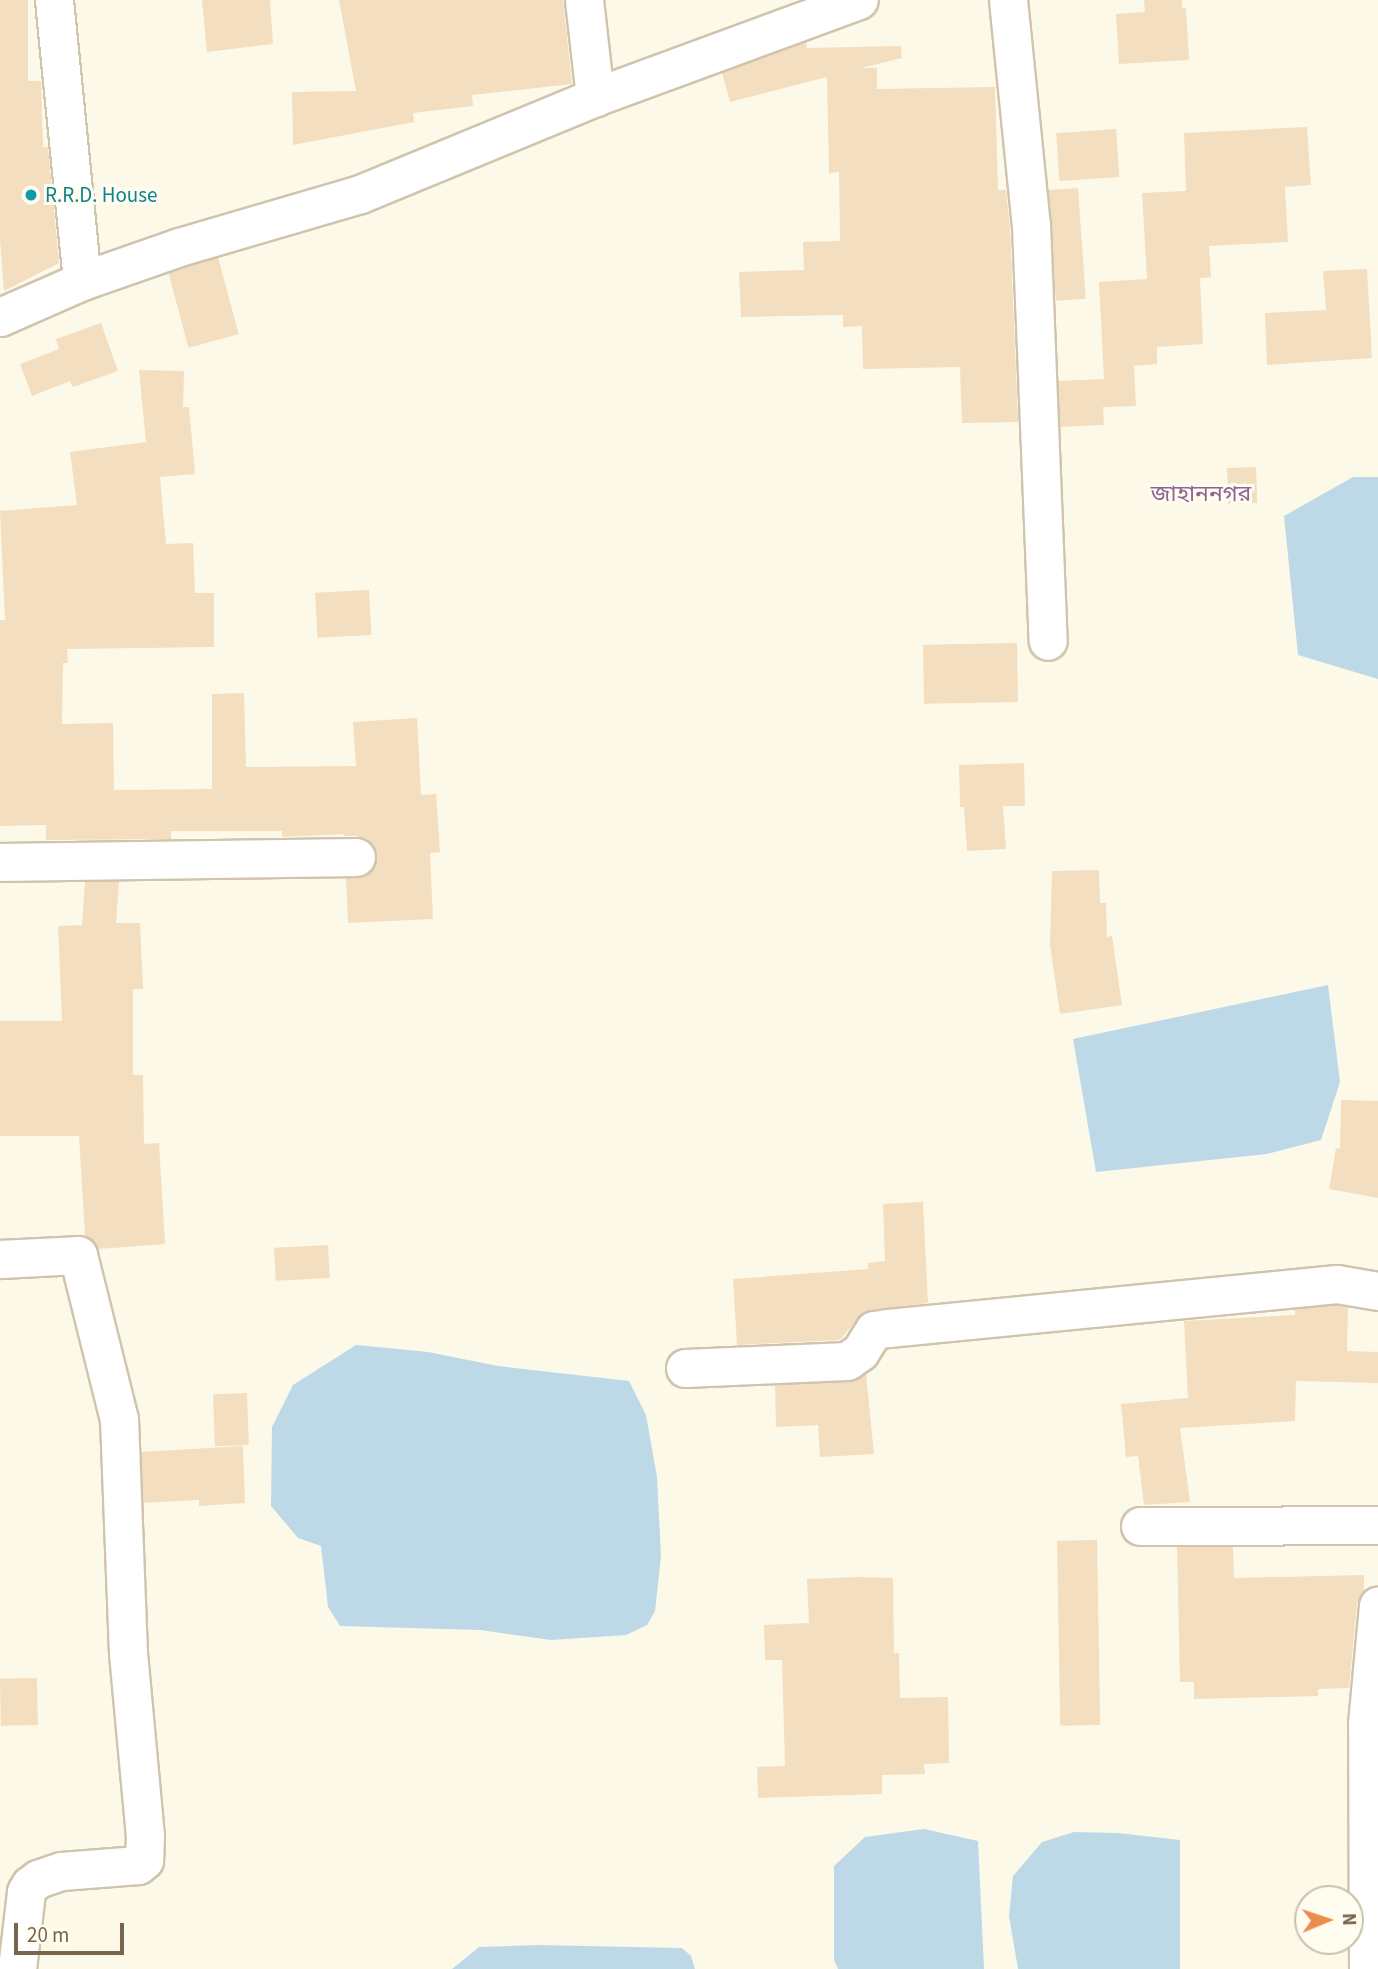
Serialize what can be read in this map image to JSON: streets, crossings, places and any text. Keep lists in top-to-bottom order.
{
  "districts": ["জাহাননগর"],
  "places": ["R.R.D. House"],
  "scale_bar": "20 m",
  "north": "right"
}
